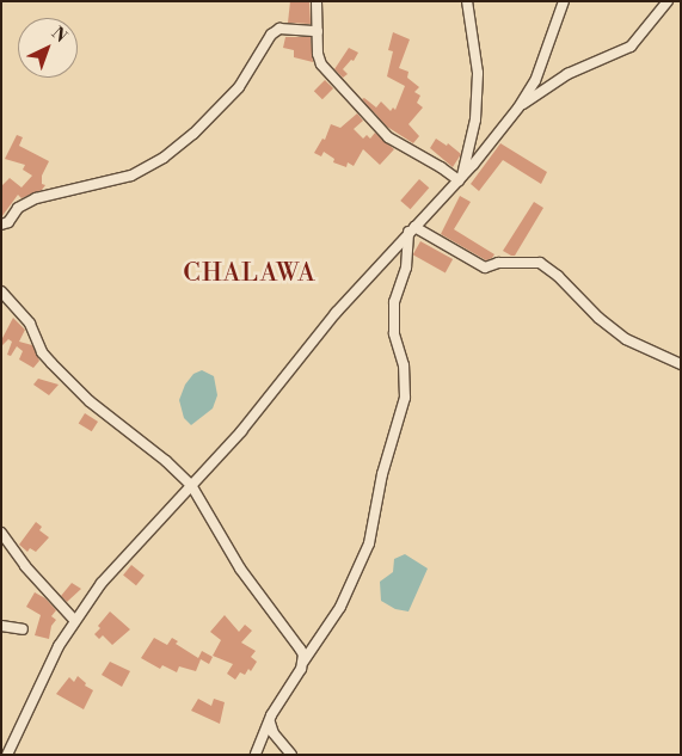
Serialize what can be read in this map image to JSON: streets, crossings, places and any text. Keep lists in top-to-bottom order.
{
  "districts": ["CHALAWA"],
  "north": "top right"
}
